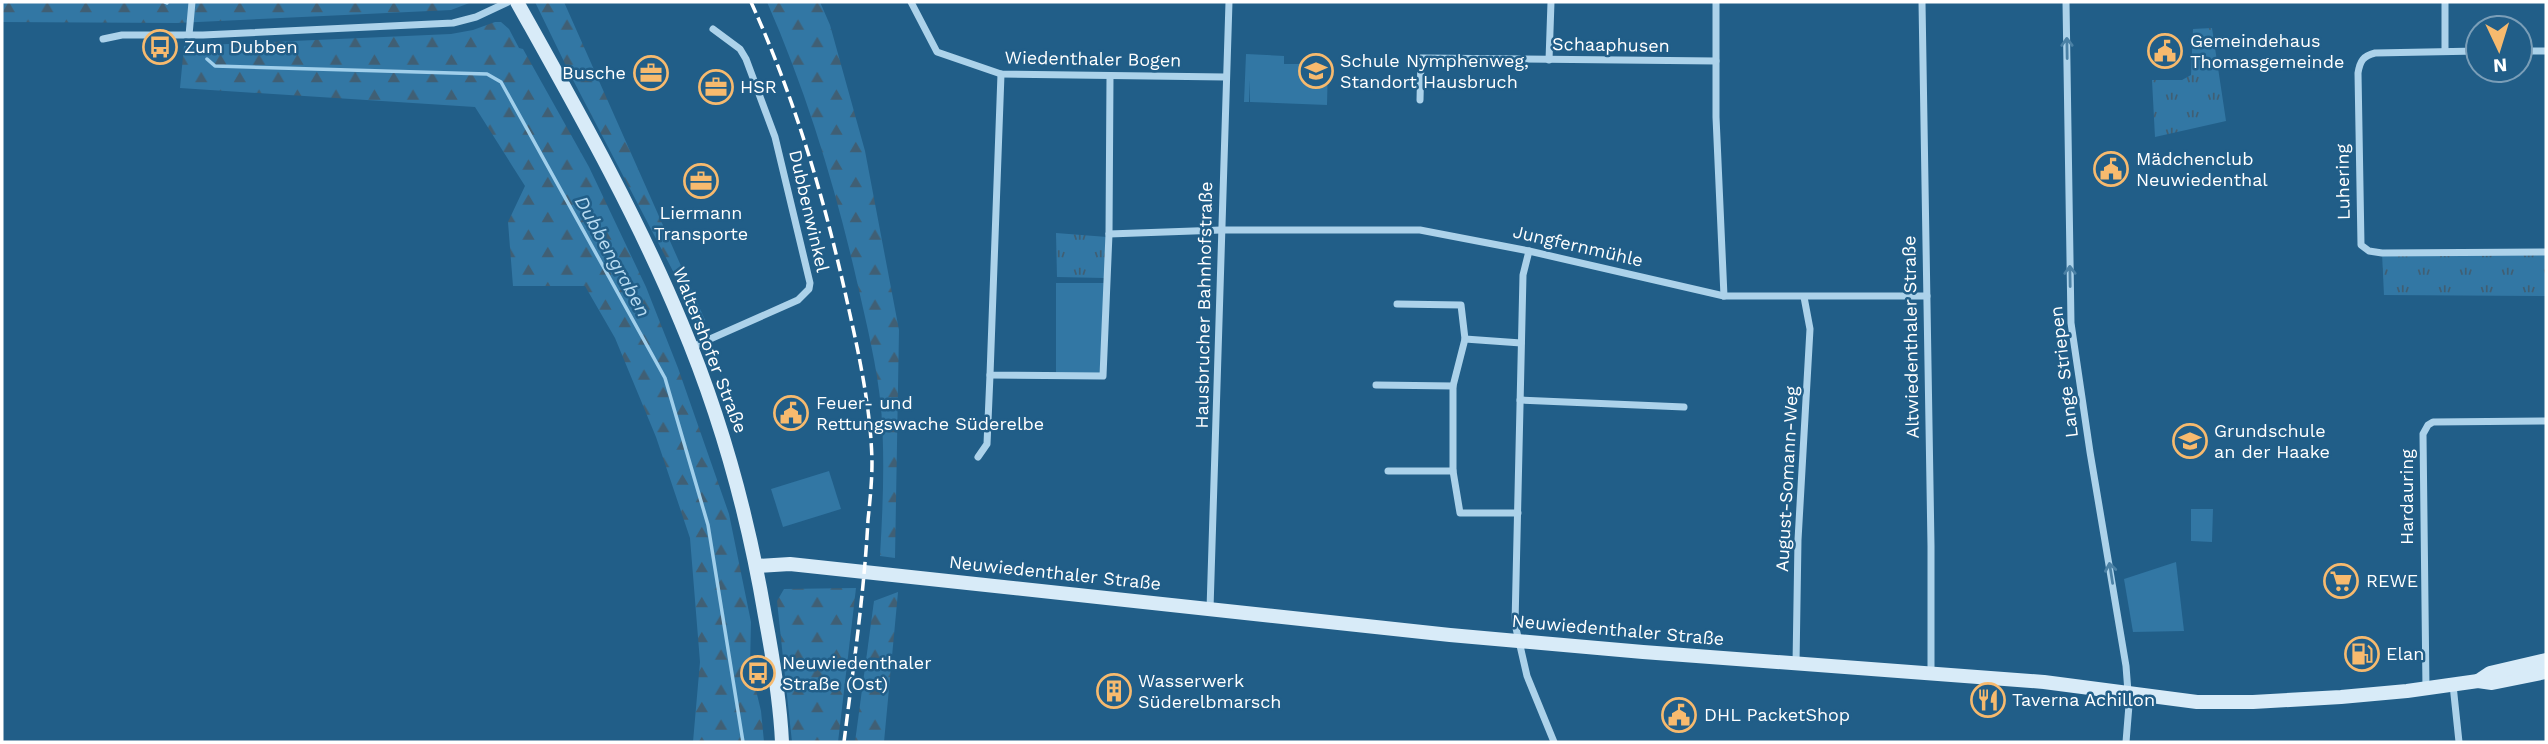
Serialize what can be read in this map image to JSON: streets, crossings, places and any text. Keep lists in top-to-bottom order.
{
  "streets": {
    "street": [
      "Schaaphusen",
      "Wiedenthaler Bogen",
      "Luhering",
      "Dubbenwinkel",
      "Jungfernmühle",
      "Hausbrucher Bahnhofstraße",
      "Altwiedenthaler Straße",
      "Waltershofer Straße",
      "Lange Striepen",
      "August-Somann-Weg",
      "Hardauring",
      "Neuwiedenthaler Straße"
    ]
  },
  "crossings": [
    ["Wiedenthaler Bogen", "Hausbrucher Bahnhofstraße"],
    ["Dubbenwinkel", "Waltershofer Straße"],
    ["Jungfernmühle", "Hausbrucher Bahnhofstraße"],
    ["Jungfernmühle", "Altwiedenthaler Straße"],
    ["Jungfernmühle", "August-Somann-Weg"],
    ["Hausbrucher Bahnhofstraße", "Neuwiedenthaler Straße"],
    ["Altwiedenthaler Straße", "Neuwiedenthaler Straße"],
    ["Waltershofer Straße", "Neuwiedenthaler Straße"],
    ["Lange Striepen", "Neuwiedenthaler Straße"],
    ["August-Somann-Weg", "Neuwiedenthaler Straße"],
    ["Hardauring", "Neuwiedenthaler Straße"]
  ],
  "one_way": ["Lange Striepen"],
  "water": ["Dubbengraben"],
  "places": {
    "bus stop": ["Zum Dubben", "Neuwiedenthaler Straße (Ost)"],
    "public building": [
      "Gemeindehaus Thomasgemeinde",
      "Mädchenclub Neuwiedenthal",
      "Feuer- und Rettungswache Süderelbe",
      "DHL PacketShop"
    ],
    "school or university": ["Schule Nymphenweg, Standort Hausbruch", "Grundschule an der Haake"],
    "office": ["Busche", "HSR", "Liermann Transporte"],
    "supermarket": ["REWE"],
    "fuel station": ["Elan"],
    "building": ["Wasserwerk Süderelbmarsch"],
    "restaurant": ["Taverna Achillon"]
  },
  "north": "bottom"
}
